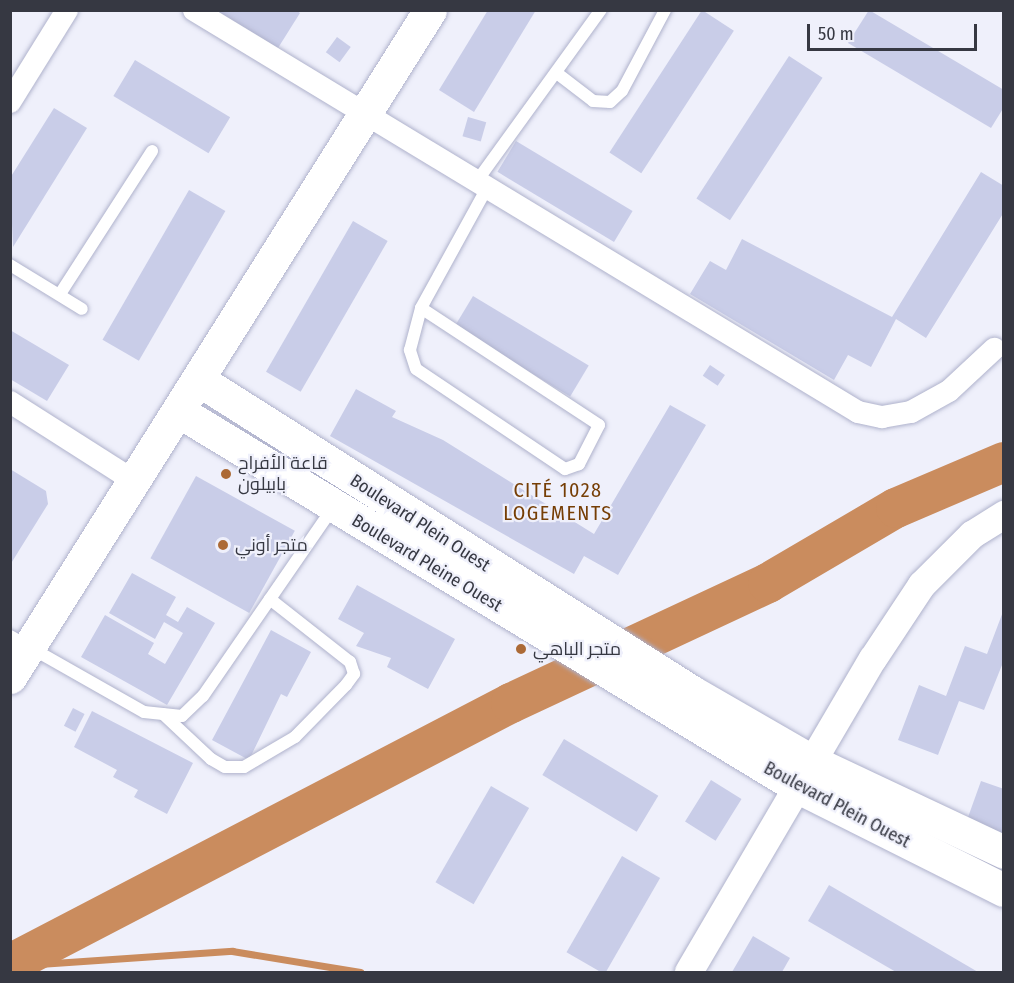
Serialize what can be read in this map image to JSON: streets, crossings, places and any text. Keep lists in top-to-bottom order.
{
  "streets": {
    "main road": ["Boulevard Plein Ouest", "Boulevard Pleine Ouest"]
  },
  "crossings": [
    ["Boulevard Plein Ouest", "Boulevard Pleine Ouest"]
  ],
  "districts": ["CITÉ 1028 LOGEMENTS"],
  "places": ["قاعة الأفراح بابيلون", "متجر أوني", "متجر الباهي"],
  "scale_bar": "50 m"
}
